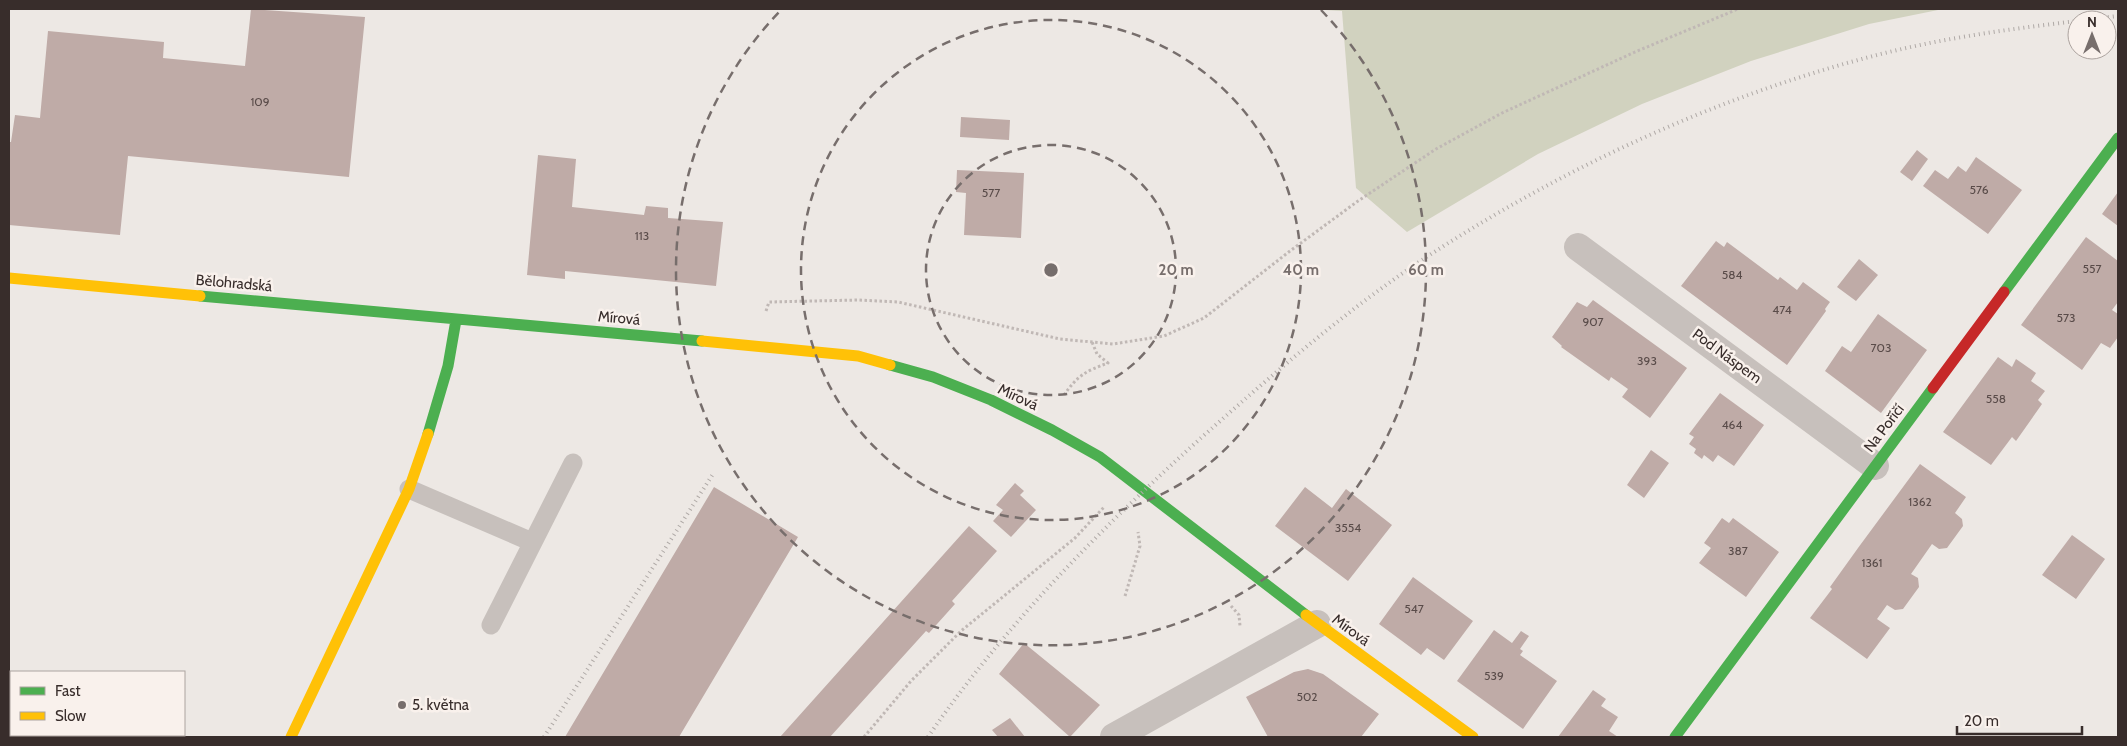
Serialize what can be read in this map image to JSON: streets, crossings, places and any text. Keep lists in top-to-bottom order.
{
  "streets": {
    "street": [
      "Bělohradská",
      "Mírová",
      "Pod Náspem",
      "Na Poříčí"
    ]
  },
  "crossings": [
    ["Bělohradská", "Mírová"],
    ["Pod Náspem", "Na Poříčí"]
  ],
  "places": ["5. května"],
  "house_numbers": [
    "109",
    "576",
    "577",
    "113",
    "557",
    "584",
    "474",
    "573",
    "907",
    "703",
    "393",
    "558",
    "464",
    "1362",
    "3554",
    "387",
    "1361",
    "547",
    "539",
    "502"
  ],
  "legend": ["Fast", "Slow"],
  "scale_bar": "20 m",
  "north": "top",
  "rings": ["20 m", "40 m", "60 m"]
}
